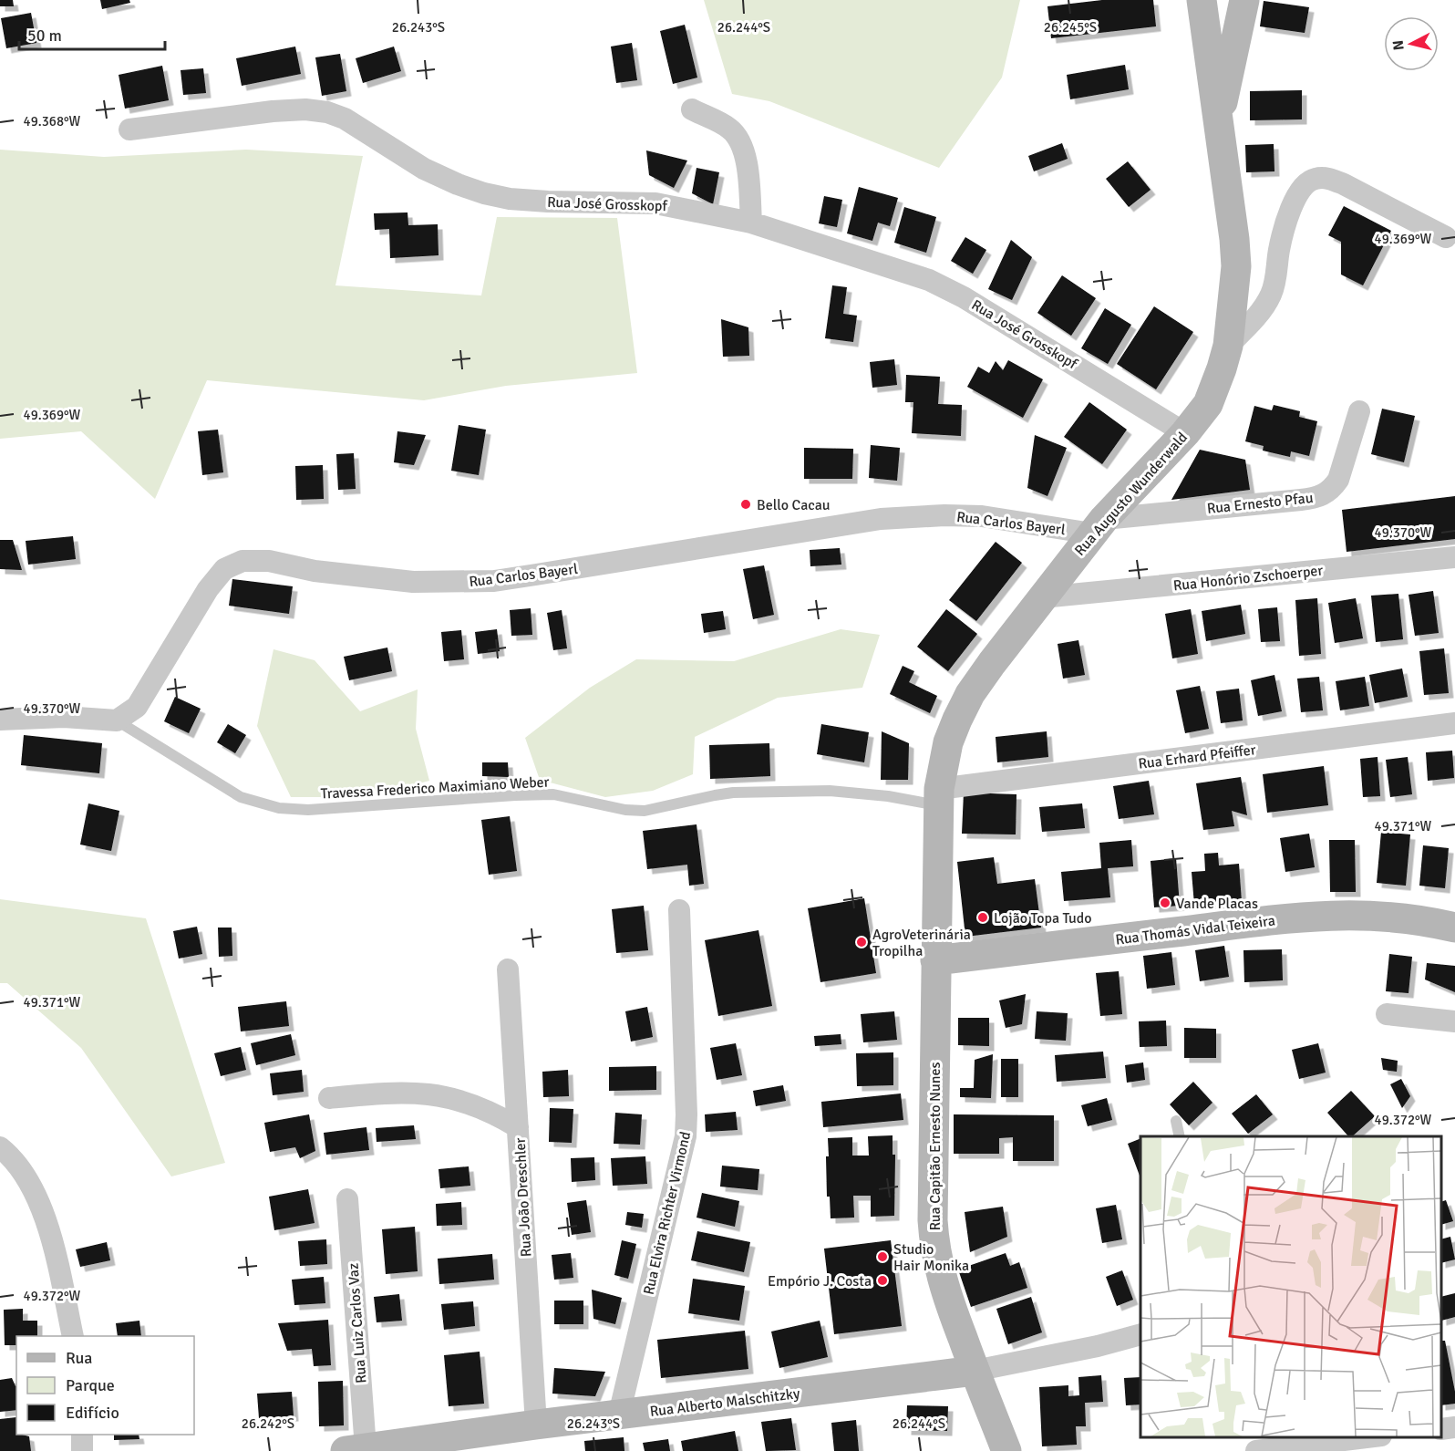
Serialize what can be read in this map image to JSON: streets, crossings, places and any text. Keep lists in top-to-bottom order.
{
  "streets": {
    "main road": [
      "Rua Augusto Wunderwald",
      "Rua Thomás Vidal Teixeira",
      "Rua Capitão Ernesto Nunes",
      "Rua Alberto Malschitzky"
    ],
    "street": [
      "Rua José Grosskopf",
      "Rua Ernesto Pfau",
      "Rua Carlos Bayerl",
      "Rua Honório Zschoerper",
      "Rua Erhard Pfeiffer",
      "Rua João Dreschler",
      "Rua Elvira Richter Virmond",
      "Rua Luiz Carlos Vaz"
    ],
    "lane": ["Travessa Frederico Maximiano Weber"]
  },
  "crossings": [
    ["Rua José Grosskopf", "Rua Augusto Wunderwald"],
    ["Rua Augusto Wunderwald", "Rua Ernesto Pfau"],
    ["Rua Augusto Wunderwald", "Rua Carlos Bayerl"],
    ["Rua Augusto Wunderwald", "Rua Honório Zschoerper"],
    ["Rua Augusto Wunderwald", "Rua Erhard Pfeiffer"],
    ["Rua Augusto Wunderwald", "Travessa Frederico Maximiano Weber"],
    ["Rua Augusto Wunderwald", "Rua Thomás Vidal Teixeira"],
    ["Rua Augusto Wunderwald", "Rua Capitão Ernesto Nunes"],
    ["Rua Ernesto Pfau", "Rua Carlos Bayerl"],
    ["Rua Carlos Bayerl", "Travessa Frederico Maximiano Weber"],
    ["Rua Erhard Pfeiffer", "Travessa Frederico Maximiano Weber"],
    ["Rua Thomás Vidal Teixeira", "Rua Capitão Ernesto Nunes"],
    ["Rua Capitão Ernesto Nunes", "Rua Alberto Malschitzky"],
    ["Rua João Dreschler", "Rua Alberto Malschitzky"],
    ["Rua Elvira Richter Virmond", "Rua Alberto Malschitzky"],
    ["Rua Luiz Carlos Vaz", "Rua Alberto Malschitzky"]
  ],
  "places": [
    "Bello Cacau",
    "Vande Placas",
    "Lojão Topa Tudo",
    "AgroVeterinária Tropilha",
    "Studio Hair Monika",
    "Empório J. Costa"
  ],
  "legend": ["Rua", "Parque", "Edifício"],
  "scale_bar": "50 m",
  "north": "left",
  "coordinates": [
    "26.243°S",
    "26.244°S",
    "26.245°S",
    "49.368°W",
    "49.369°W",
    "49.370°W",
    "49.371°W",
    "49.372°W",
    "26.242°S"
  ]
}
